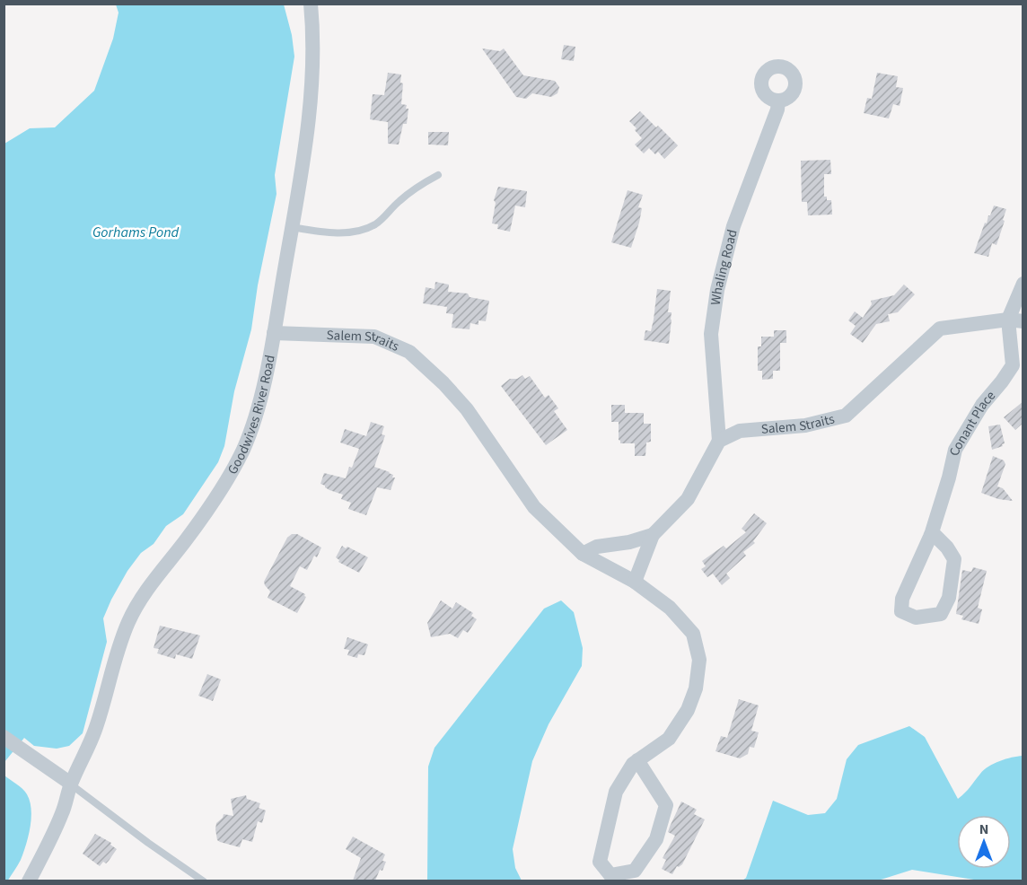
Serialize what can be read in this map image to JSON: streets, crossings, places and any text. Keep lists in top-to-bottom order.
{
  "streets": {
    "street": [
      "Whaling Road",
      "Salem Straits",
      "Goodwives River Road",
      "Conant Place"
    ]
  },
  "crossings": [
    ["Whaling Road", "Salem Straits"],
    ["Salem Straits", "Goodwives River Road"],
    ["Salem Straits", "Conant Place"]
  ],
  "water": ["Gorhams Pond"],
  "north": "top"
}
